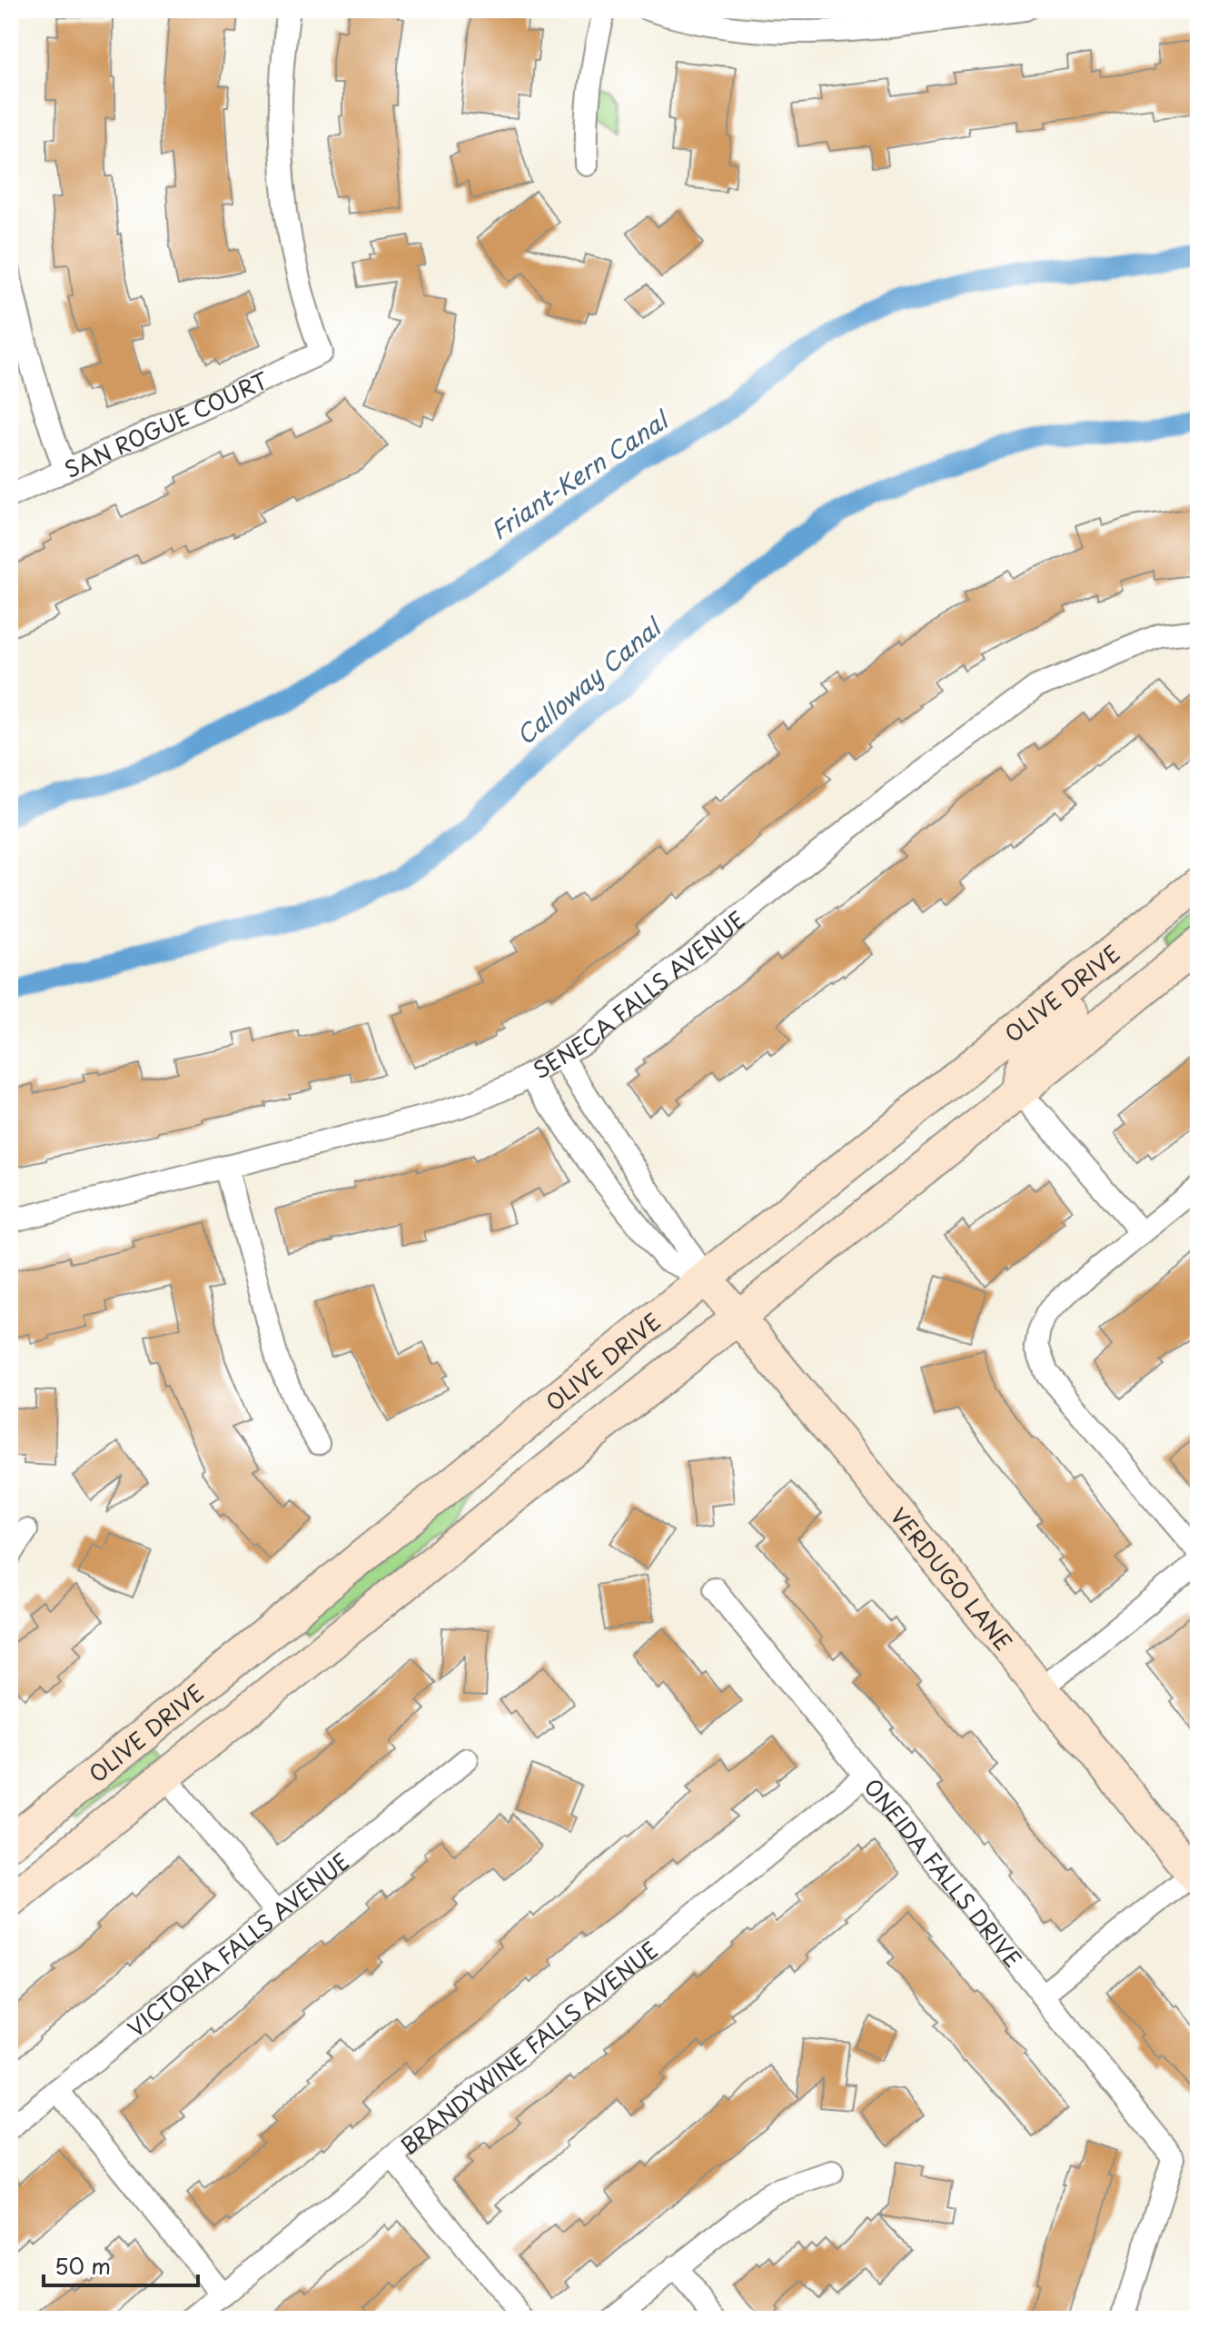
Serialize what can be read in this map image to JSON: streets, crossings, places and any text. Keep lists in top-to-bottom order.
{
  "streets": {
    "main road": ["OLIVE DRIVE", "VERDUGO LANE"],
    "street": [
      "SAN ROGUE COURT",
      "SENECA FALLS AVENUE",
      "ONEIDA FALLS DRIVE",
      "VICTORIA FALLS AVENUE",
      "BRANDYWINE FALLS AVENUE"
    ]
  },
  "crossings": [
    ["OLIVE DRIVE", "VERDUGO LANE"],
    ["ONEIDA FALLS DRIVE", "BRANDYWINE FALLS AVENUE"]
  ],
  "water": ["Friant-Kern Canal", "Calloway Canal"],
  "scale_bar": "50 m"
}
